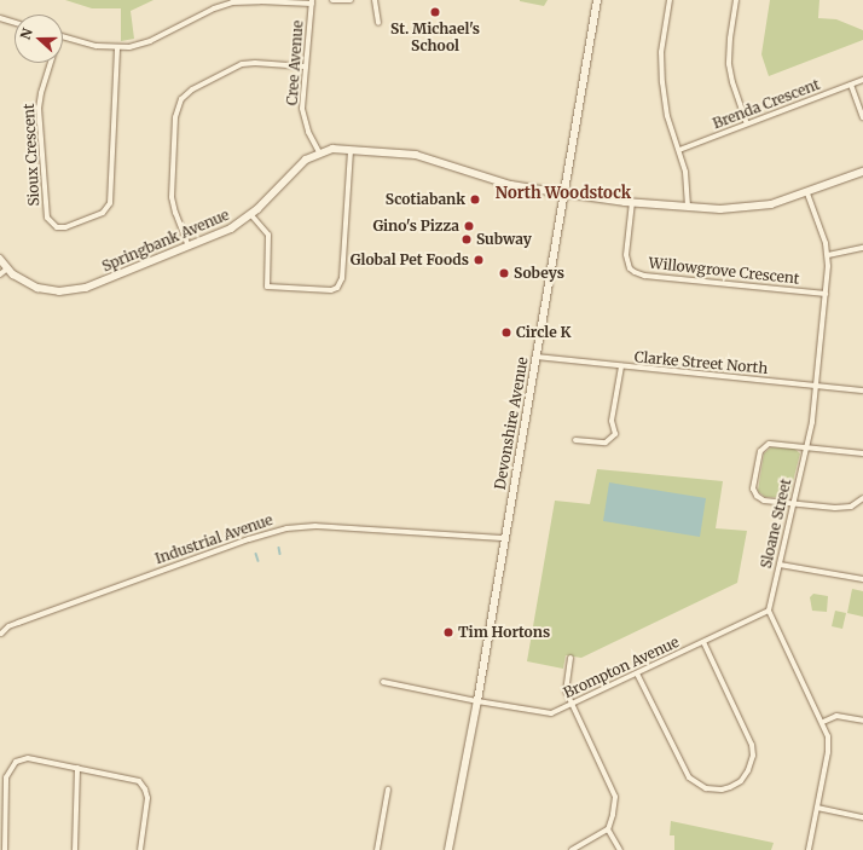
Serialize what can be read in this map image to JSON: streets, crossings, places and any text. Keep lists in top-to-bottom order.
{
  "streets": {
    "main road": ["Springbank Avenue", "Devonshire Avenue"],
    "street": [
      "Cree Avenue",
      "Brenda Crescent",
      "Sioux Crescent",
      "Willowgrove Crescent",
      "Clarke Street North",
      "Sloane Street",
      "Industrial Avenue",
      "Brompton Avenue"
    ]
  },
  "crossings": [
    ["Cree Avenue", "Springbank Avenue"],
    ["Springbank Avenue", "Willowgrove Crescent"],
    ["Springbank Avenue", "Devonshire Avenue"],
    ["Springbank Avenue", "Sloane Street"],
    ["Willowgrove Crescent", "Sloane Street"],
    ["Clarke Street North", "Devonshire Avenue"],
    ["Clarke Street North", "Sloane Street"],
    ["Devonshire Avenue", "Industrial Avenue"],
    ["Devonshire Avenue", "Brompton Avenue"],
    ["Sloane Street", "Brompton Avenue"]
  ],
  "districts": ["North Woodstock"],
  "places": [
    "St. Michael's School",
    "Scotiabank",
    "Gino's Pizza",
    "Subway",
    "Global Pet Foods",
    "Sobeys",
    "Circle K",
    "Tim Hortons"
  ],
  "north": "left"
}
